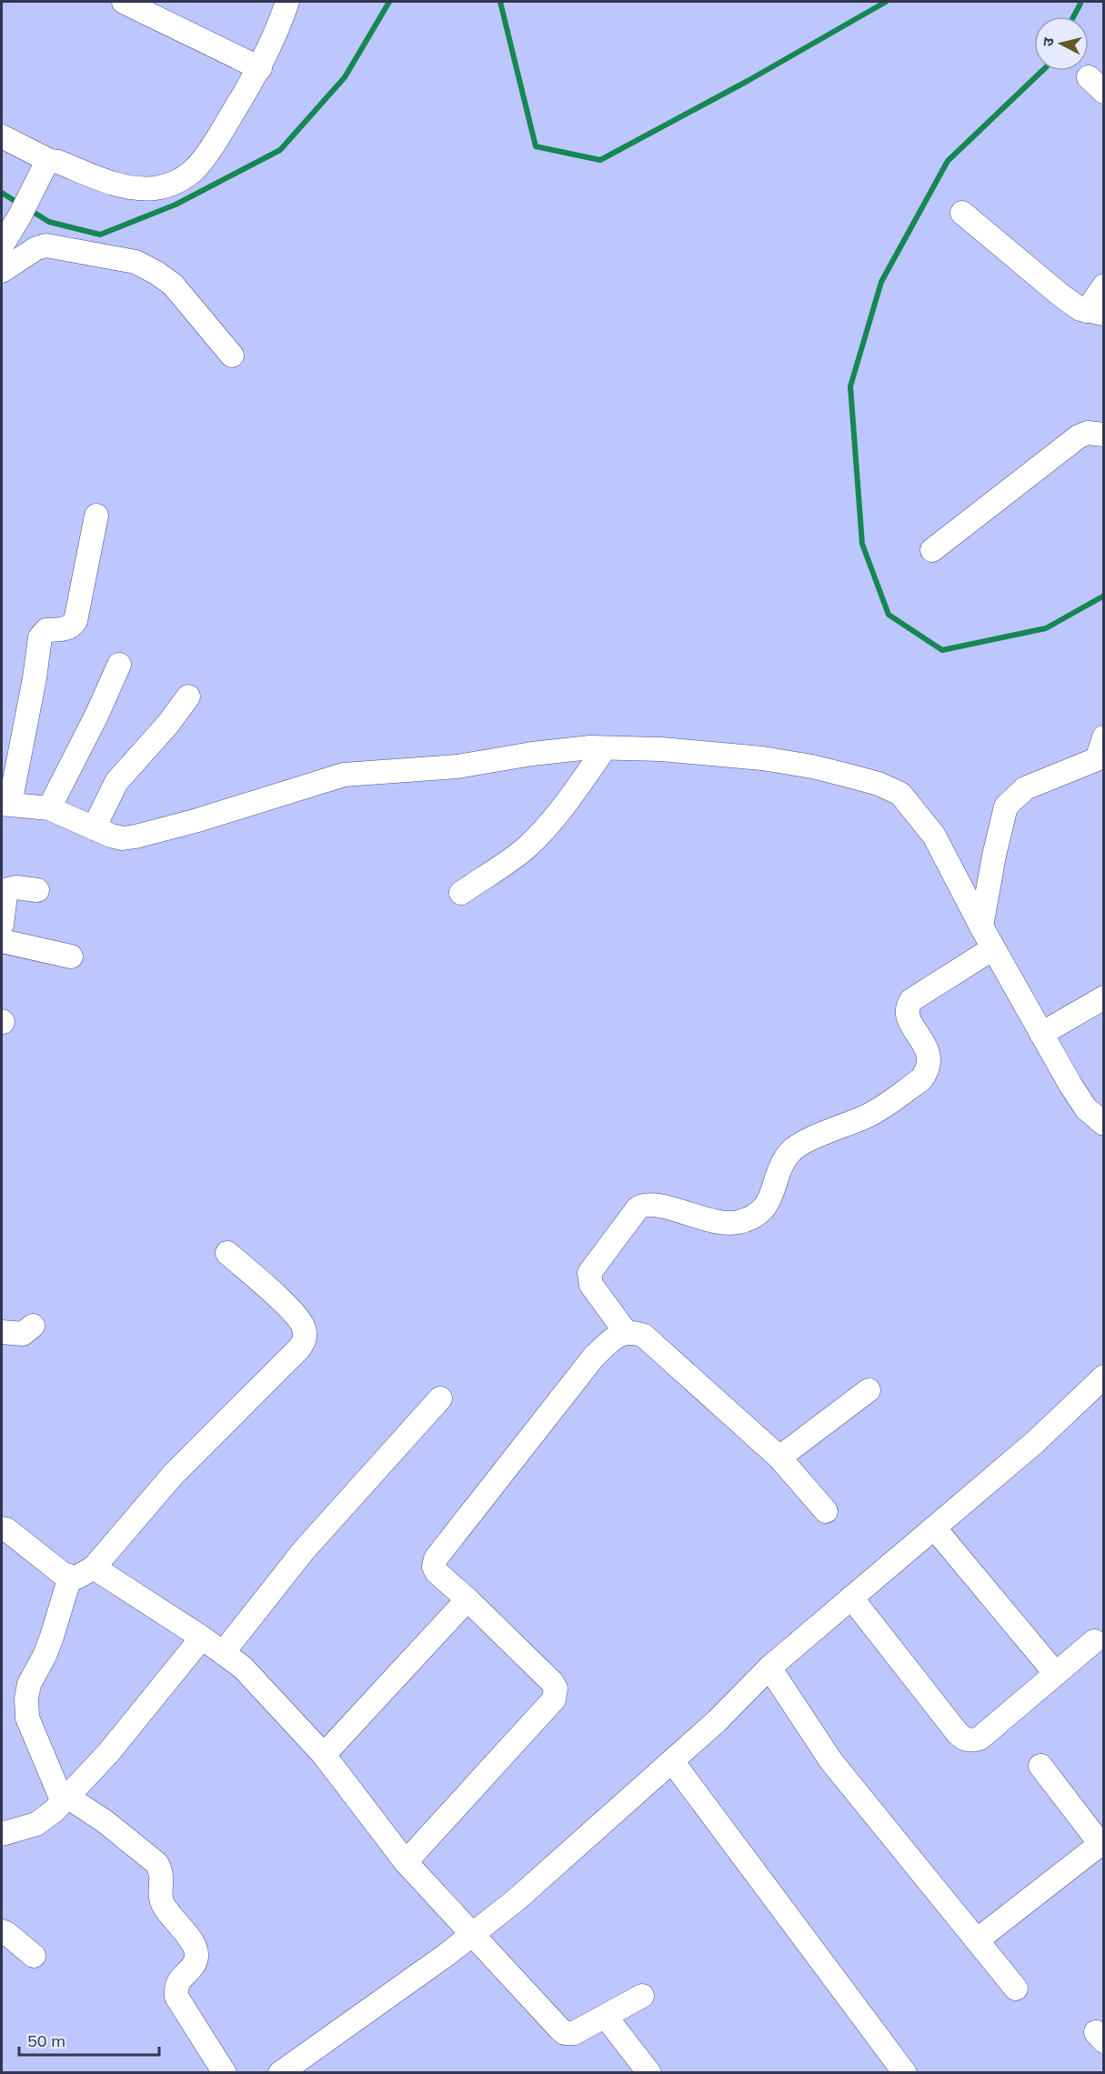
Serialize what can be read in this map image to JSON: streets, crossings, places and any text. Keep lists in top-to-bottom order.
{
  "scale_bar": "50 m",
  "north": "left"
}
